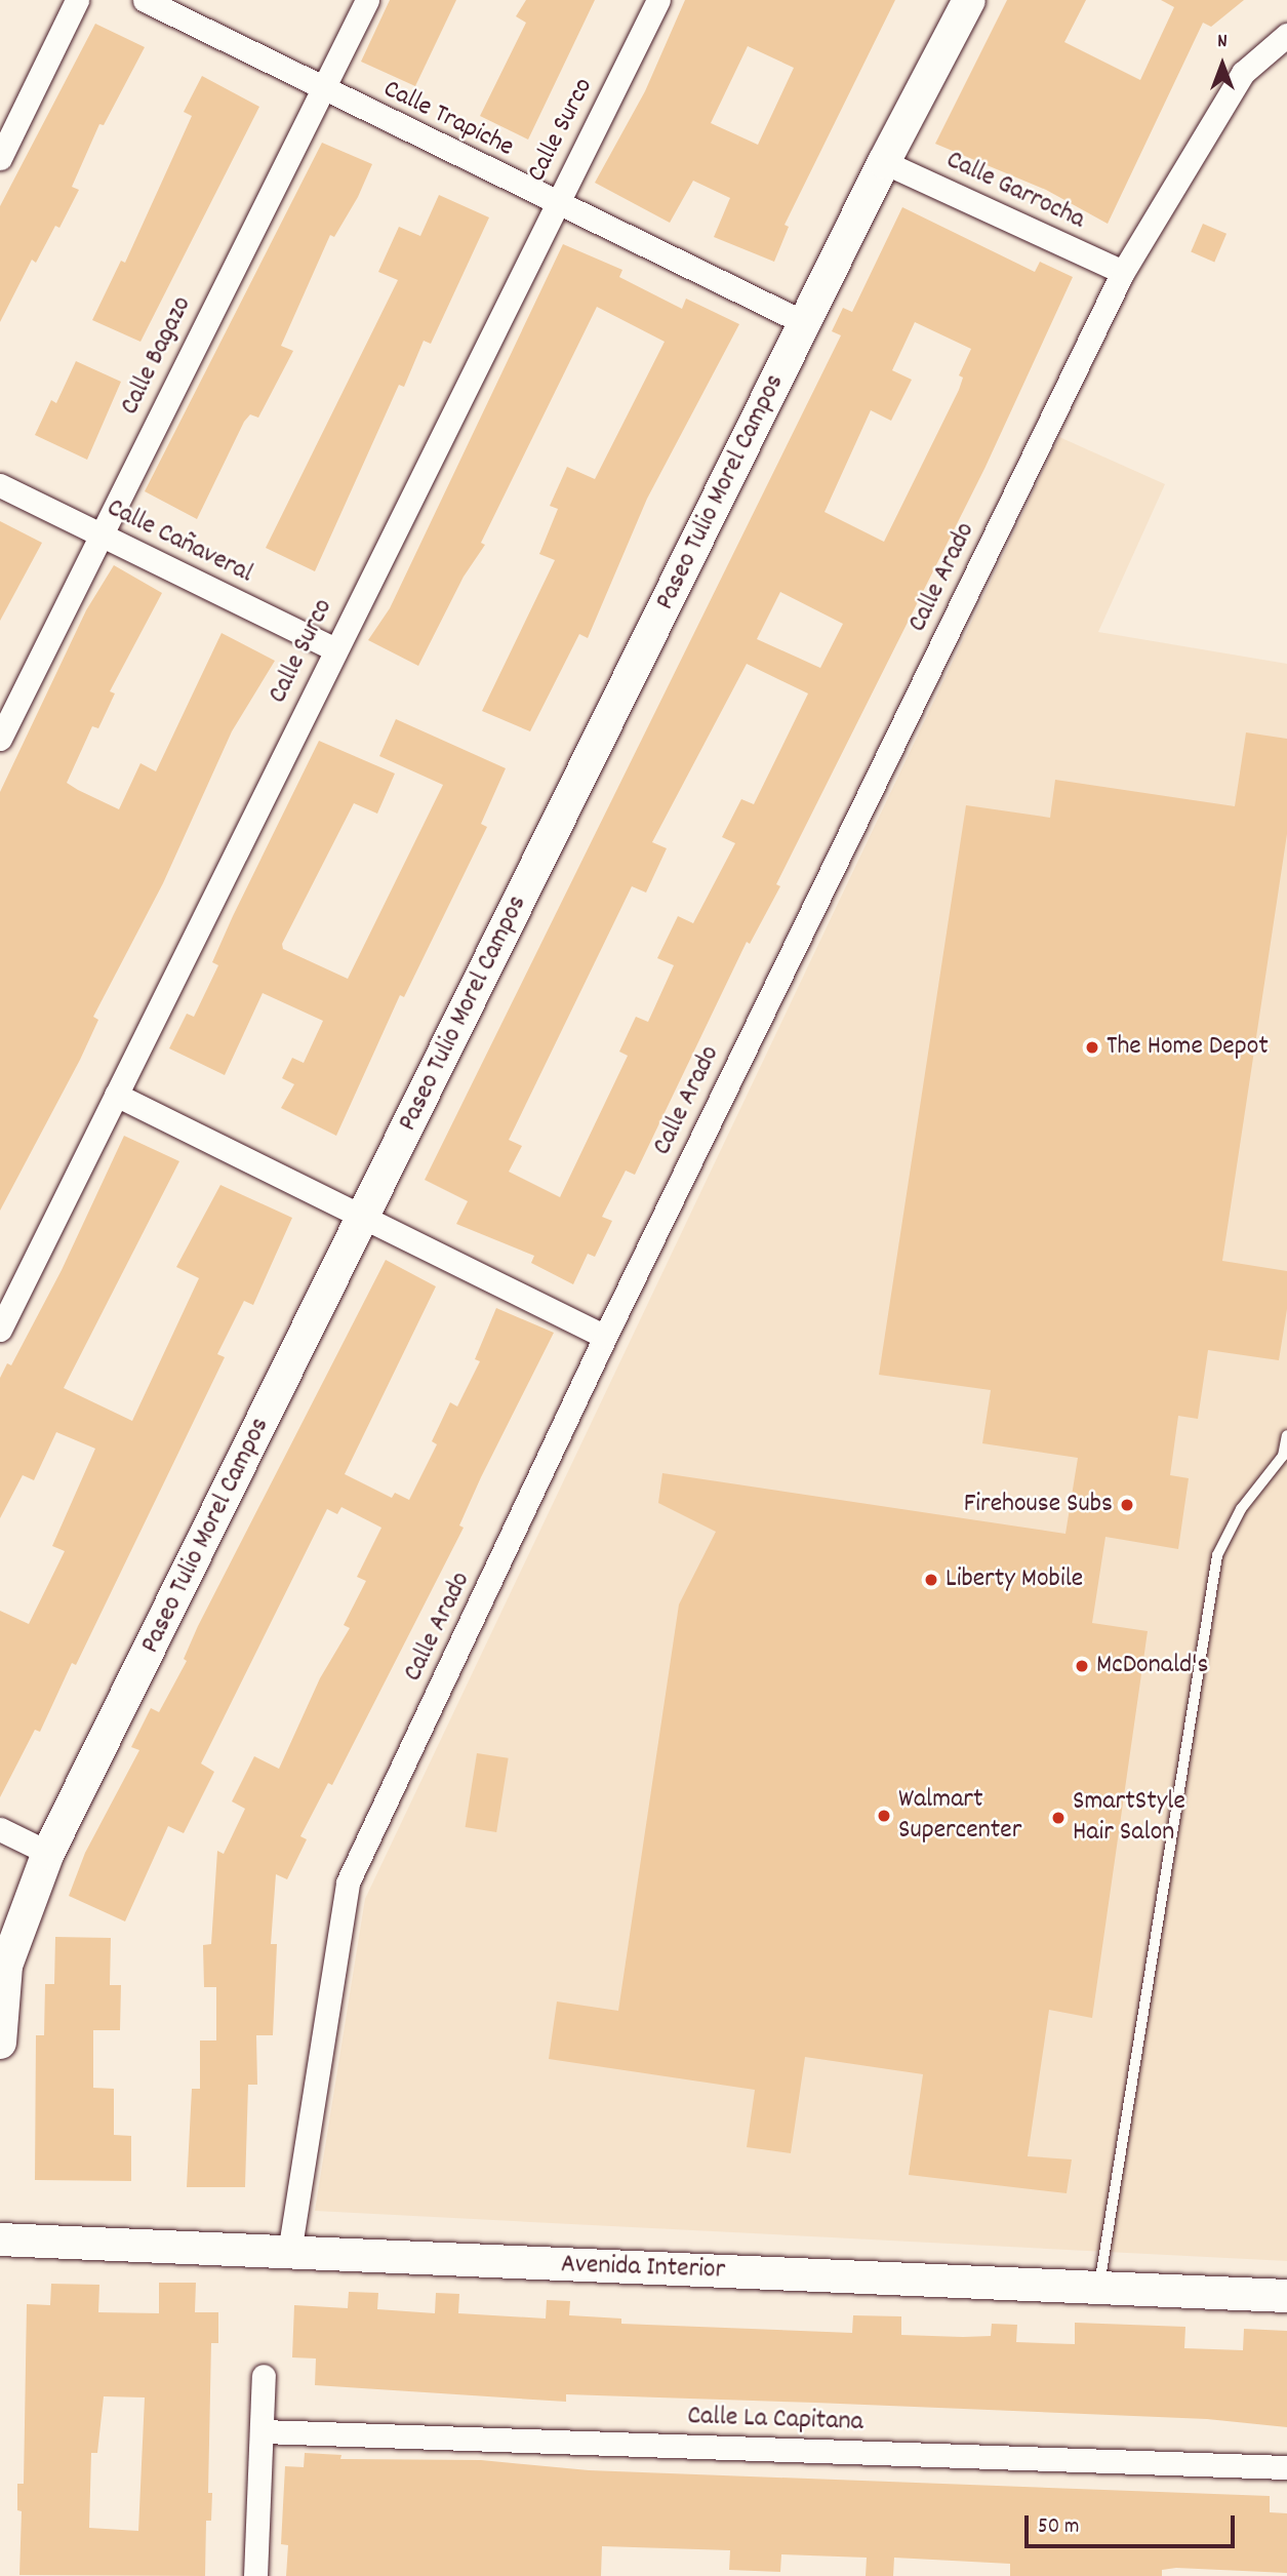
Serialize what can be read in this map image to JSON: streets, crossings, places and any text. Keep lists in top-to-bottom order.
{
  "streets": {
    "street": [
      "Calle Trapiche",
      "Calle Surco",
      "Calle Garrocha",
      "Calle Bagazo",
      "Paseo Tulio Morel Campos",
      "Calle Cañaveral",
      "Calle Arado",
      "Avenida Interior",
      "Calle La Capitana"
    ]
  },
  "crossings": [
    ["Calle Trapiche", "Calle Surco"],
    ["Calle Trapiche", "Calle Bagazo"],
    ["Calle Trapiche", "Paseo Tulio Morel Campos"],
    ["Calle Surco", "Calle Cañaveral"],
    ["Calle Garrocha", "Paseo Tulio Morel Campos"],
    ["Calle Garrocha", "Calle Arado"],
    ["Calle Bagazo", "Calle Cañaveral"],
    ["Calle Arado", "Avenida Interior"]
  ],
  "places": [
    "The Home Depot",
    "Firehouse Subs",
    "Liberty Mobile",
    "McDonald's",
    "Walmart Supercenter",
    "SmartStyle Hair Salon"
  ],
  "scale_bar": "50 m",
  "north": "top"
}
